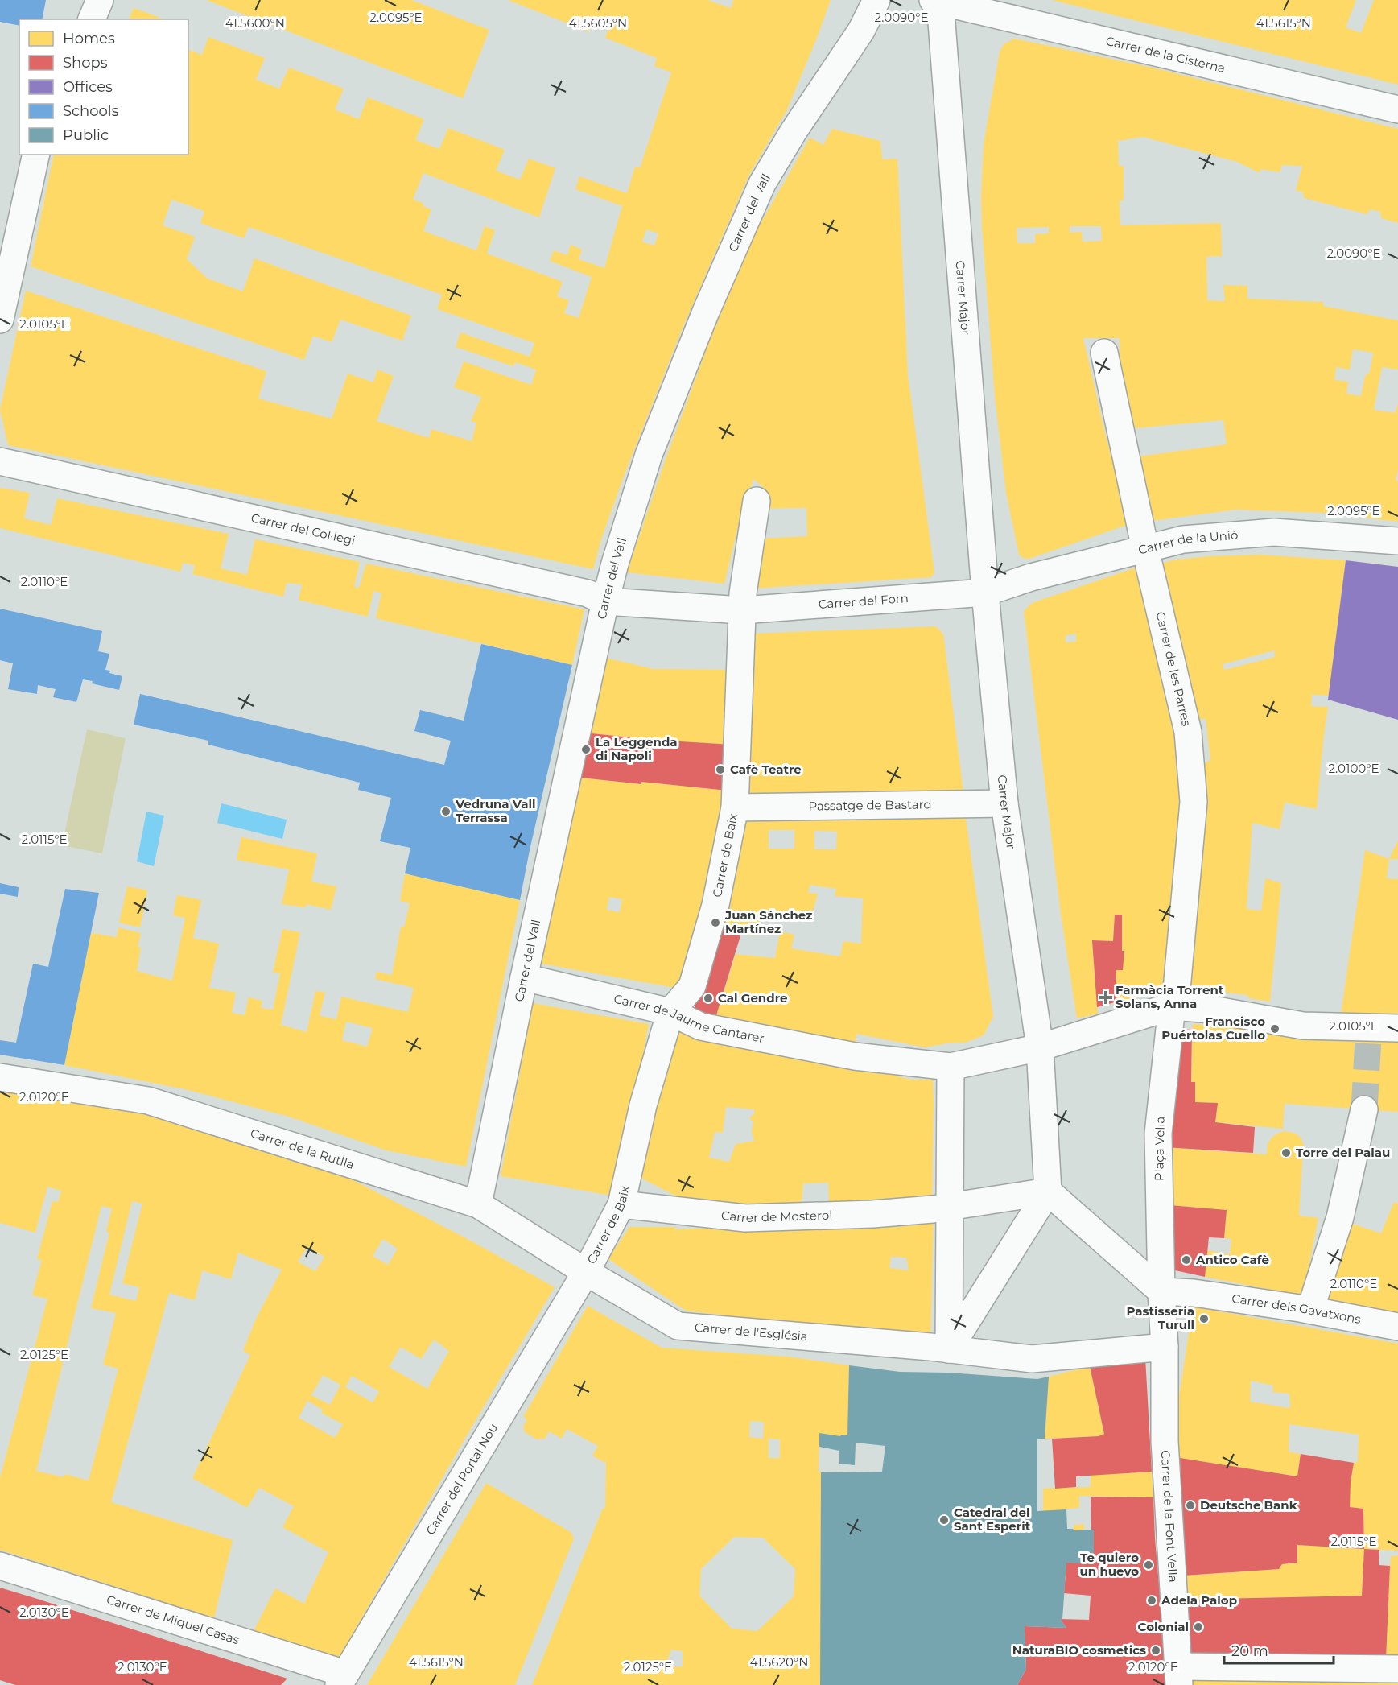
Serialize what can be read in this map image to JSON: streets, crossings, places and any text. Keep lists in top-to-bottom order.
{
  "streets": {
    "street": [
      "Carrer de la Cisterna",
      "Carrer del Vall",
      "Carrer Major",
      "Carrer del Col·legi",
      "Carrer de la Unió",
      "Carrer del Forn",
      "Carrer de les Parres",
      "Passatge de Bastard",
      "Carrer de Baix",
      "Carrer de Jaume Cantarer",
      "Carrer de la Rutlla",
      "Plaça Vella",
      "Carrer de Mosterol",
      "Carrer dels Gavatxons",
      "Carrer de l'Església",
      "Carrer del Portal Nou",
      "Carrer de la Font Vella",
      "Carrer de Miquel Casas"
    ]
  },
  "crossings": [
    ["Carrer de la Cisterna", "Carrer Major"],
    ["Carrer del Vall", "Carrer del Col·legi"],
    ["Carrer del Vall", "Carrer de Jaume Cantarer"],
    ["Carrer del Vall", "Carrer de la Rutlla"],
    ["Carrer Major", "Carrer de la Unió"],
    ["Carrer Major", "Carrer del Forn"],
    ["Carrer Major", "Passatge de Bastard"],
    ["Carrer del Col·legi", "Carrer del Forn"],
    ["Carrer del Col·legi", "Carrer de Baix"],
    ["Carrer de la Unió", "Carrer del Forn"],
    ["Carrer de la Unió", "Carrer de les Parres"],
    ["Carrer del Forn", "Carrer de Baix"],
    ["Carrer de les Parres", "Plaça Vella"],
    ["Passatge de Bastard", "Carrer de Baix"],
    ["Carrer de Baix", "Carrer de Jaume Cantarer"],
    ["Carrer de Baix", "Carrer de la Rutlla"],
    ["Carrer de Baix", "Carrer de Mosterol"],
    ["Carrer de Baix", "Carrer de l'Església"],
    ["Carrer de Baix", "Carrer del Portal Nou"],
    ["Carrer de la Rutlla", "Carrer de l'Església"],
    ["Carrer de la Rutlla", "Carrer del Portal Nou"],
    ["Plaça Vella", "Carrer dels Gavatxons"],
    ["Plaça Vella", "Carrer de la Font Vella"],
    ["Carrer de l'Església", "Carrer del Portal Nou"],
    ["Carrer del Portal Nou", "Carrer de Miquel Casas"]
  ],
  "places": {
    "other": [
      "La Leggenda di Napoli",
      "Cafè Teatre",
      "Vedruna Vall Terrassa",
      "Juan Sánchez Martínez",
      "Cal Gendre",
      "Francisco Puértolas Cuello",
      "Torre del Palau",
      "Antico Cafè",
      "Pastisseria Turull",
      "Deutsche Bank",
      "Catedral del Sant Esperit",
      "Te quiero un huevo",
      "Adela Palop",
      "Colonial",
      "NaturaBIO cosmetics"
    ],
    "health": ["Farmàcia Torrent Solans, Anna"]
  },
  "legend": [
    "Homes",
    "Shops",
    "Offices",
    "Schools",
    "Public"
  ],
  "scale_bar": "20 m",
  "coordinates": [
    "2.0095°E",
    "2.0090°E",
    "41.5600°N",
    "41.5605°N",
    "41.5615°N",
    "2.0105°E",
    "2.0110°E",
    "2.0100°E",
    "2.0115°E",
    "2.0120°E",
    "2.0125°E",
    "2.0130°E",
    "41.5620°N"
  ]
}
